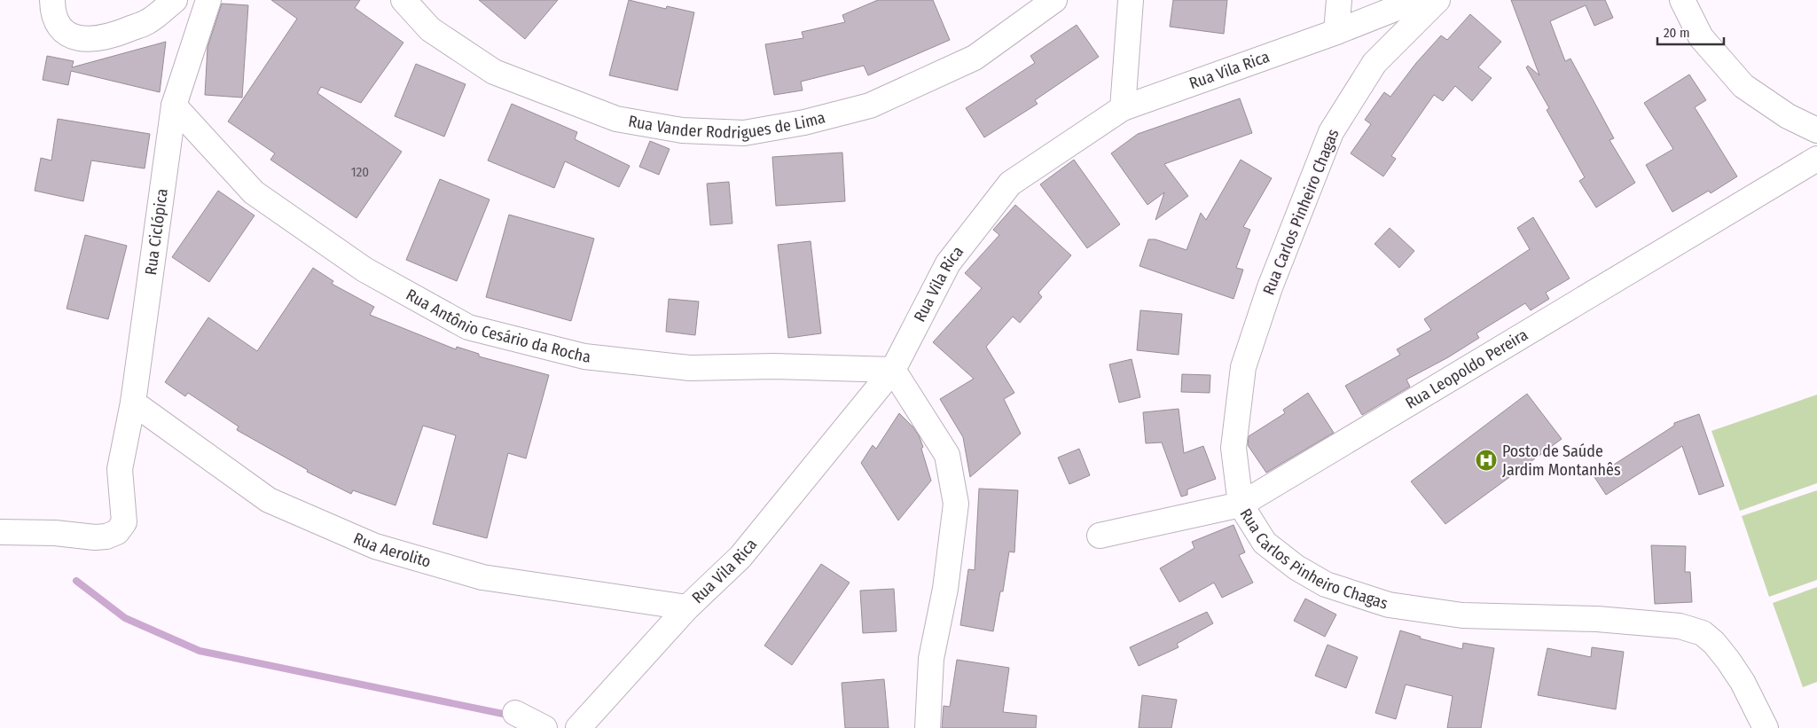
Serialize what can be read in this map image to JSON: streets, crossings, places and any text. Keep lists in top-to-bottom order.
{
  "streets": {
    "street": [
      "Rua Vila Rica",
      "Rua Vander Rodrigues de Lima",
      "Rua Carlos Pinheiro Chagas",
      "Rua Ciclópica",
      "Rua Antônio Cesário da Rocha",
      "Rua Leopoldo Pereira",
      "Rua Aerolito"
    ]
  },
  "crossings": [
    ["Rua Vila Rica", "Rua Antônio Cesário da Rocha"],
    ["Rua Vila Rica", "Rua Aerolito"],
    ["Rua Carlos Pinheiro Chagas", "Rua Leopoldo Pereira"],
    ["Rua Ciclópica", "Rua Antônio Cesário da Rocha"],
    ["Rua Ciclópica", "Rua Aerolito"]
  ],
  "places": {
    "hospital": ["Posto de Saúde Jardim Montanhês"]
  },
  "house_numbers": ["120"],
  "scale_bar": "20 m"
}
